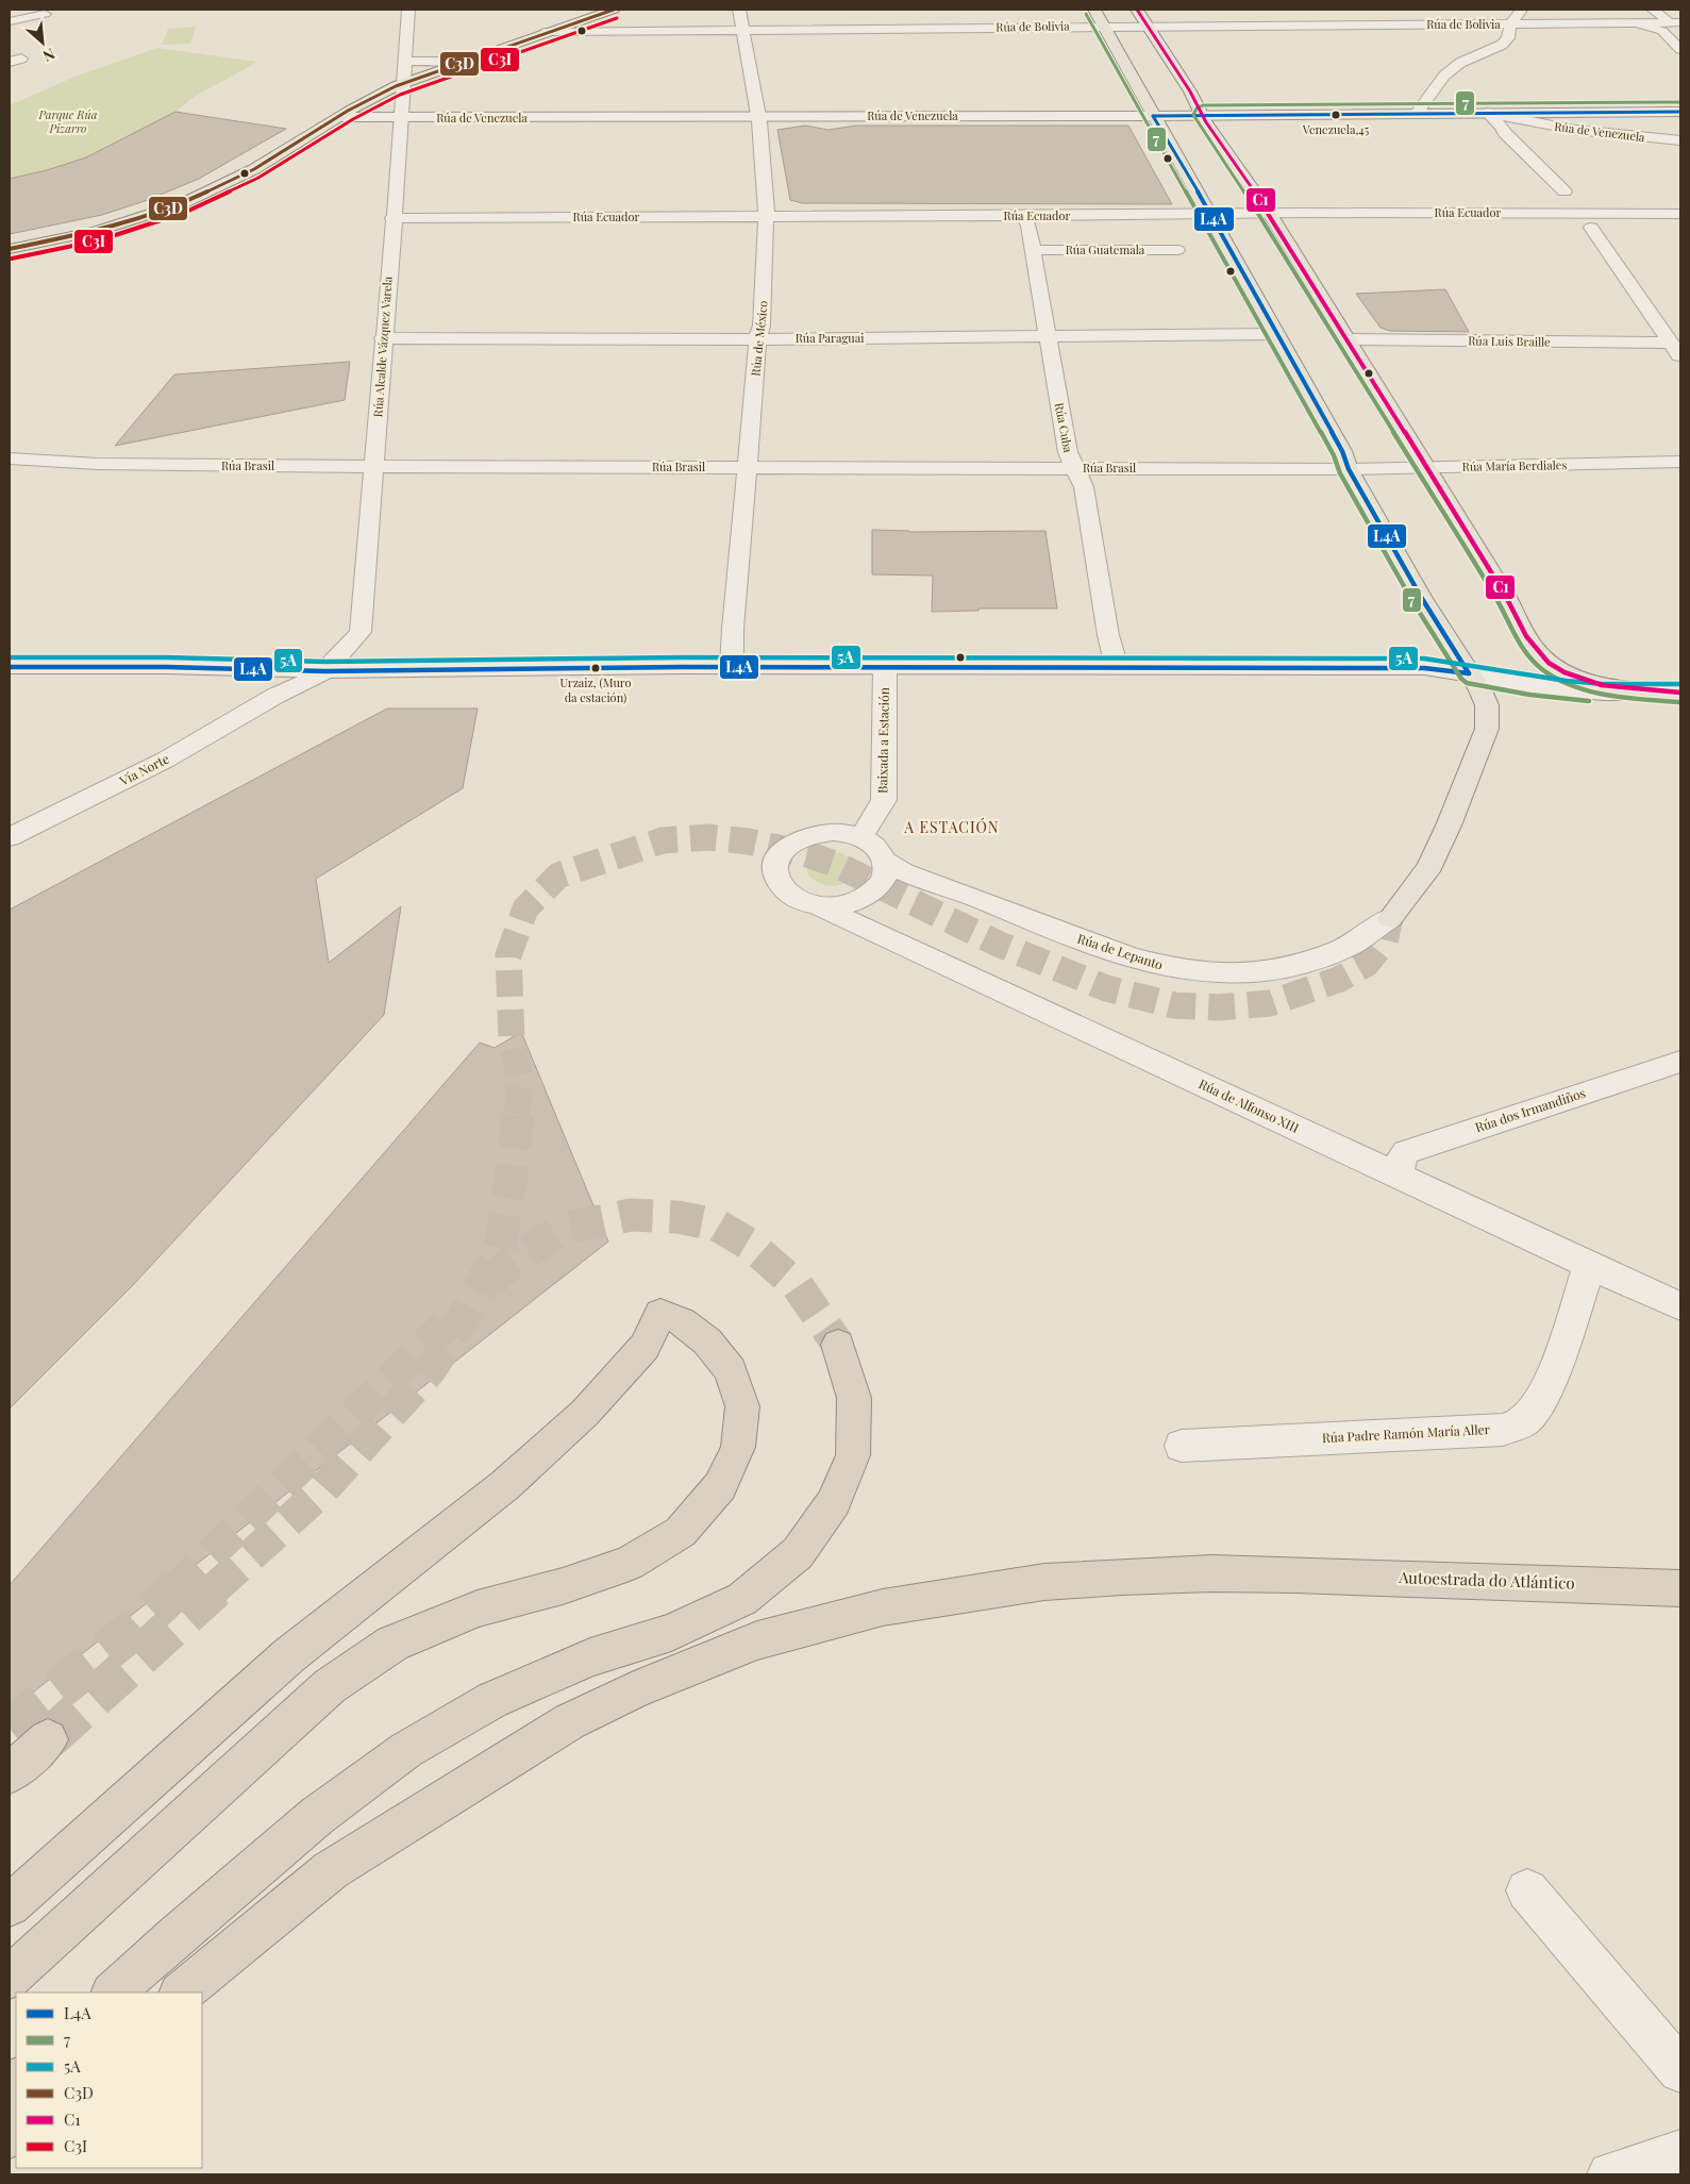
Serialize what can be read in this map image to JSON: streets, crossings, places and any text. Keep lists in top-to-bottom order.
{
  "streets": {
    "highway": ["Autoestrada do Atlántico"],
    "street": [
      "Rúa de Bolivia",
      "Rúa de Venezuela",
      "Rúa Ecuador",
      "Rúa Guatemala",
      "Rúa de México",
      "Rúa Paraguai",
      "Rúa Luis Braille",
      "Rúa Alcalde Vázquez Varela",
      "Rúa Cuba",
      "Rúa Brasil",
      "Rúa María Berdiales",
      "Baixada a Estación",
      "Vía Norte",
      "Rúa de Lepanto",
      "Rúa de Alfonso XIII",
      "Rúa dos Irmandiños",
      "Rúa Padre Ramón María Aller"
    ]
  },
  "crossings": [
    ["Rúa de Bolivia", "Rúa de México"],
    ["Rúa de Venezuela", "Rúa de México"],
    ["Rúa de Venezuela", "Rúa Alcalde Vázquez Varela"],
    ["Rúa Ecuador", "Rúa de México"],
    ["Rúa Ecuador", "Rúa Alcalde Vázquez Varela"],
    ["Rúa Ecuador", "Rúa Cuba"],
    ["Rúa Guatemala", "Rúa Cuba"],
    ["Rúa de México", "Rúa Paraguai"],
    ["Rúa de México", "Rúa Brasil"],
    ["Rúa Paraguai", "Rúa Alcalde Vázquez Varela"],
    ["Rúa Paraguai", "Rúa Cuba"],
    ["Rúa Alcalde Vázquez Varela", "Rúa Brasil"],
    ["Rúa Alcalde Vázquez Varela", "Vía Norte"],
    ["Rúa Cuba", "Rúa Brasil"],
    ["Rúa Brasil", "Rúa María Berdiales"],
    ["Baixada a Estación", "Rúa de Lepanto"],
    ["Baixada a Estación", "Rúa de Alfonso XIII"],
    ["Rúa de Lepanto", "Rúa de Alfonso XIII"],
    ["Rúa de Alfonso XIII", "Rúa dos Irmandiños"],
    ["Rúa de Alfonso XIII", "Rúa Padre Ramón María Aller"]
  ],
  "districts": ["A ESTACIÓN"],
  "parks": ["Parque Rúa Pizarro"],
  "places": ["Venezuela,45", "Urzaiz, (Muro da estación)"],
  "lines": [
    "transit line C3D",
    "transit line C1",
    "transit line 7",
    "transit line C3I",
    "transit line L4A",
    "transit line 5A"
  ],
  "legend": [
    "L4A",
    "7",
    "5A",
    "C3D",
    "C1",
    "C3I"
  ],
  "north": "bottom right"
}
